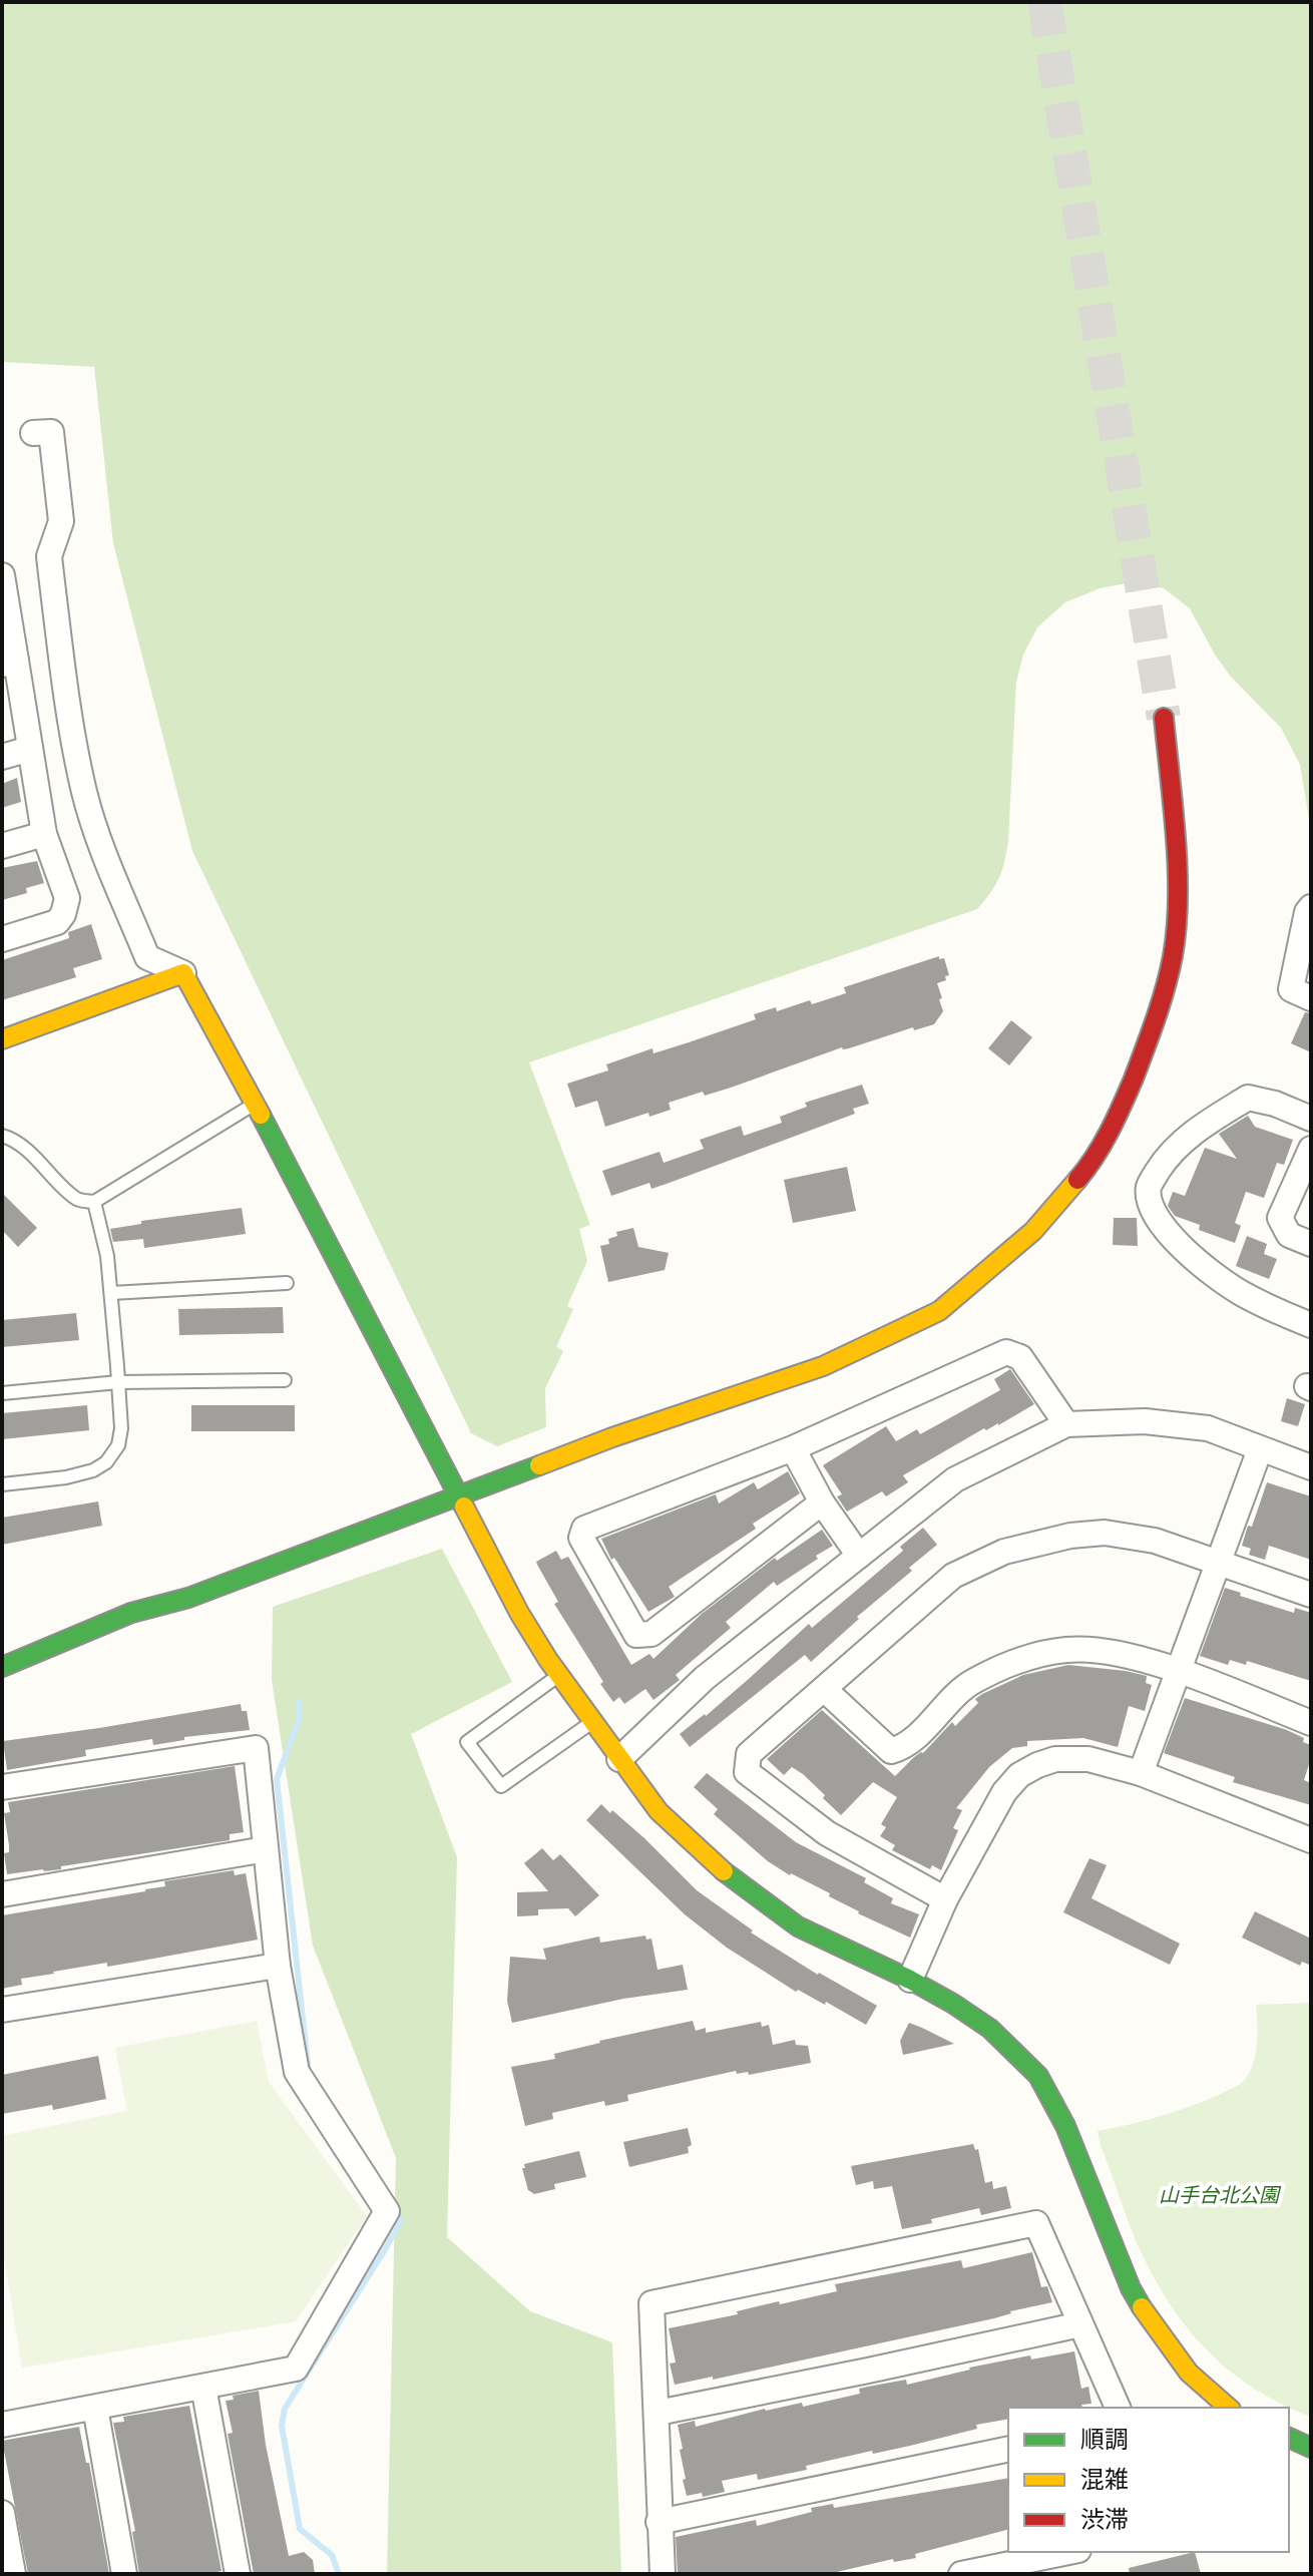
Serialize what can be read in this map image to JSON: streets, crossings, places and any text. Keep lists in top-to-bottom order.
{
  "parks": ["山手台北公園"],
  "legend": ["順調", "混雑", "渋滞"]
}
